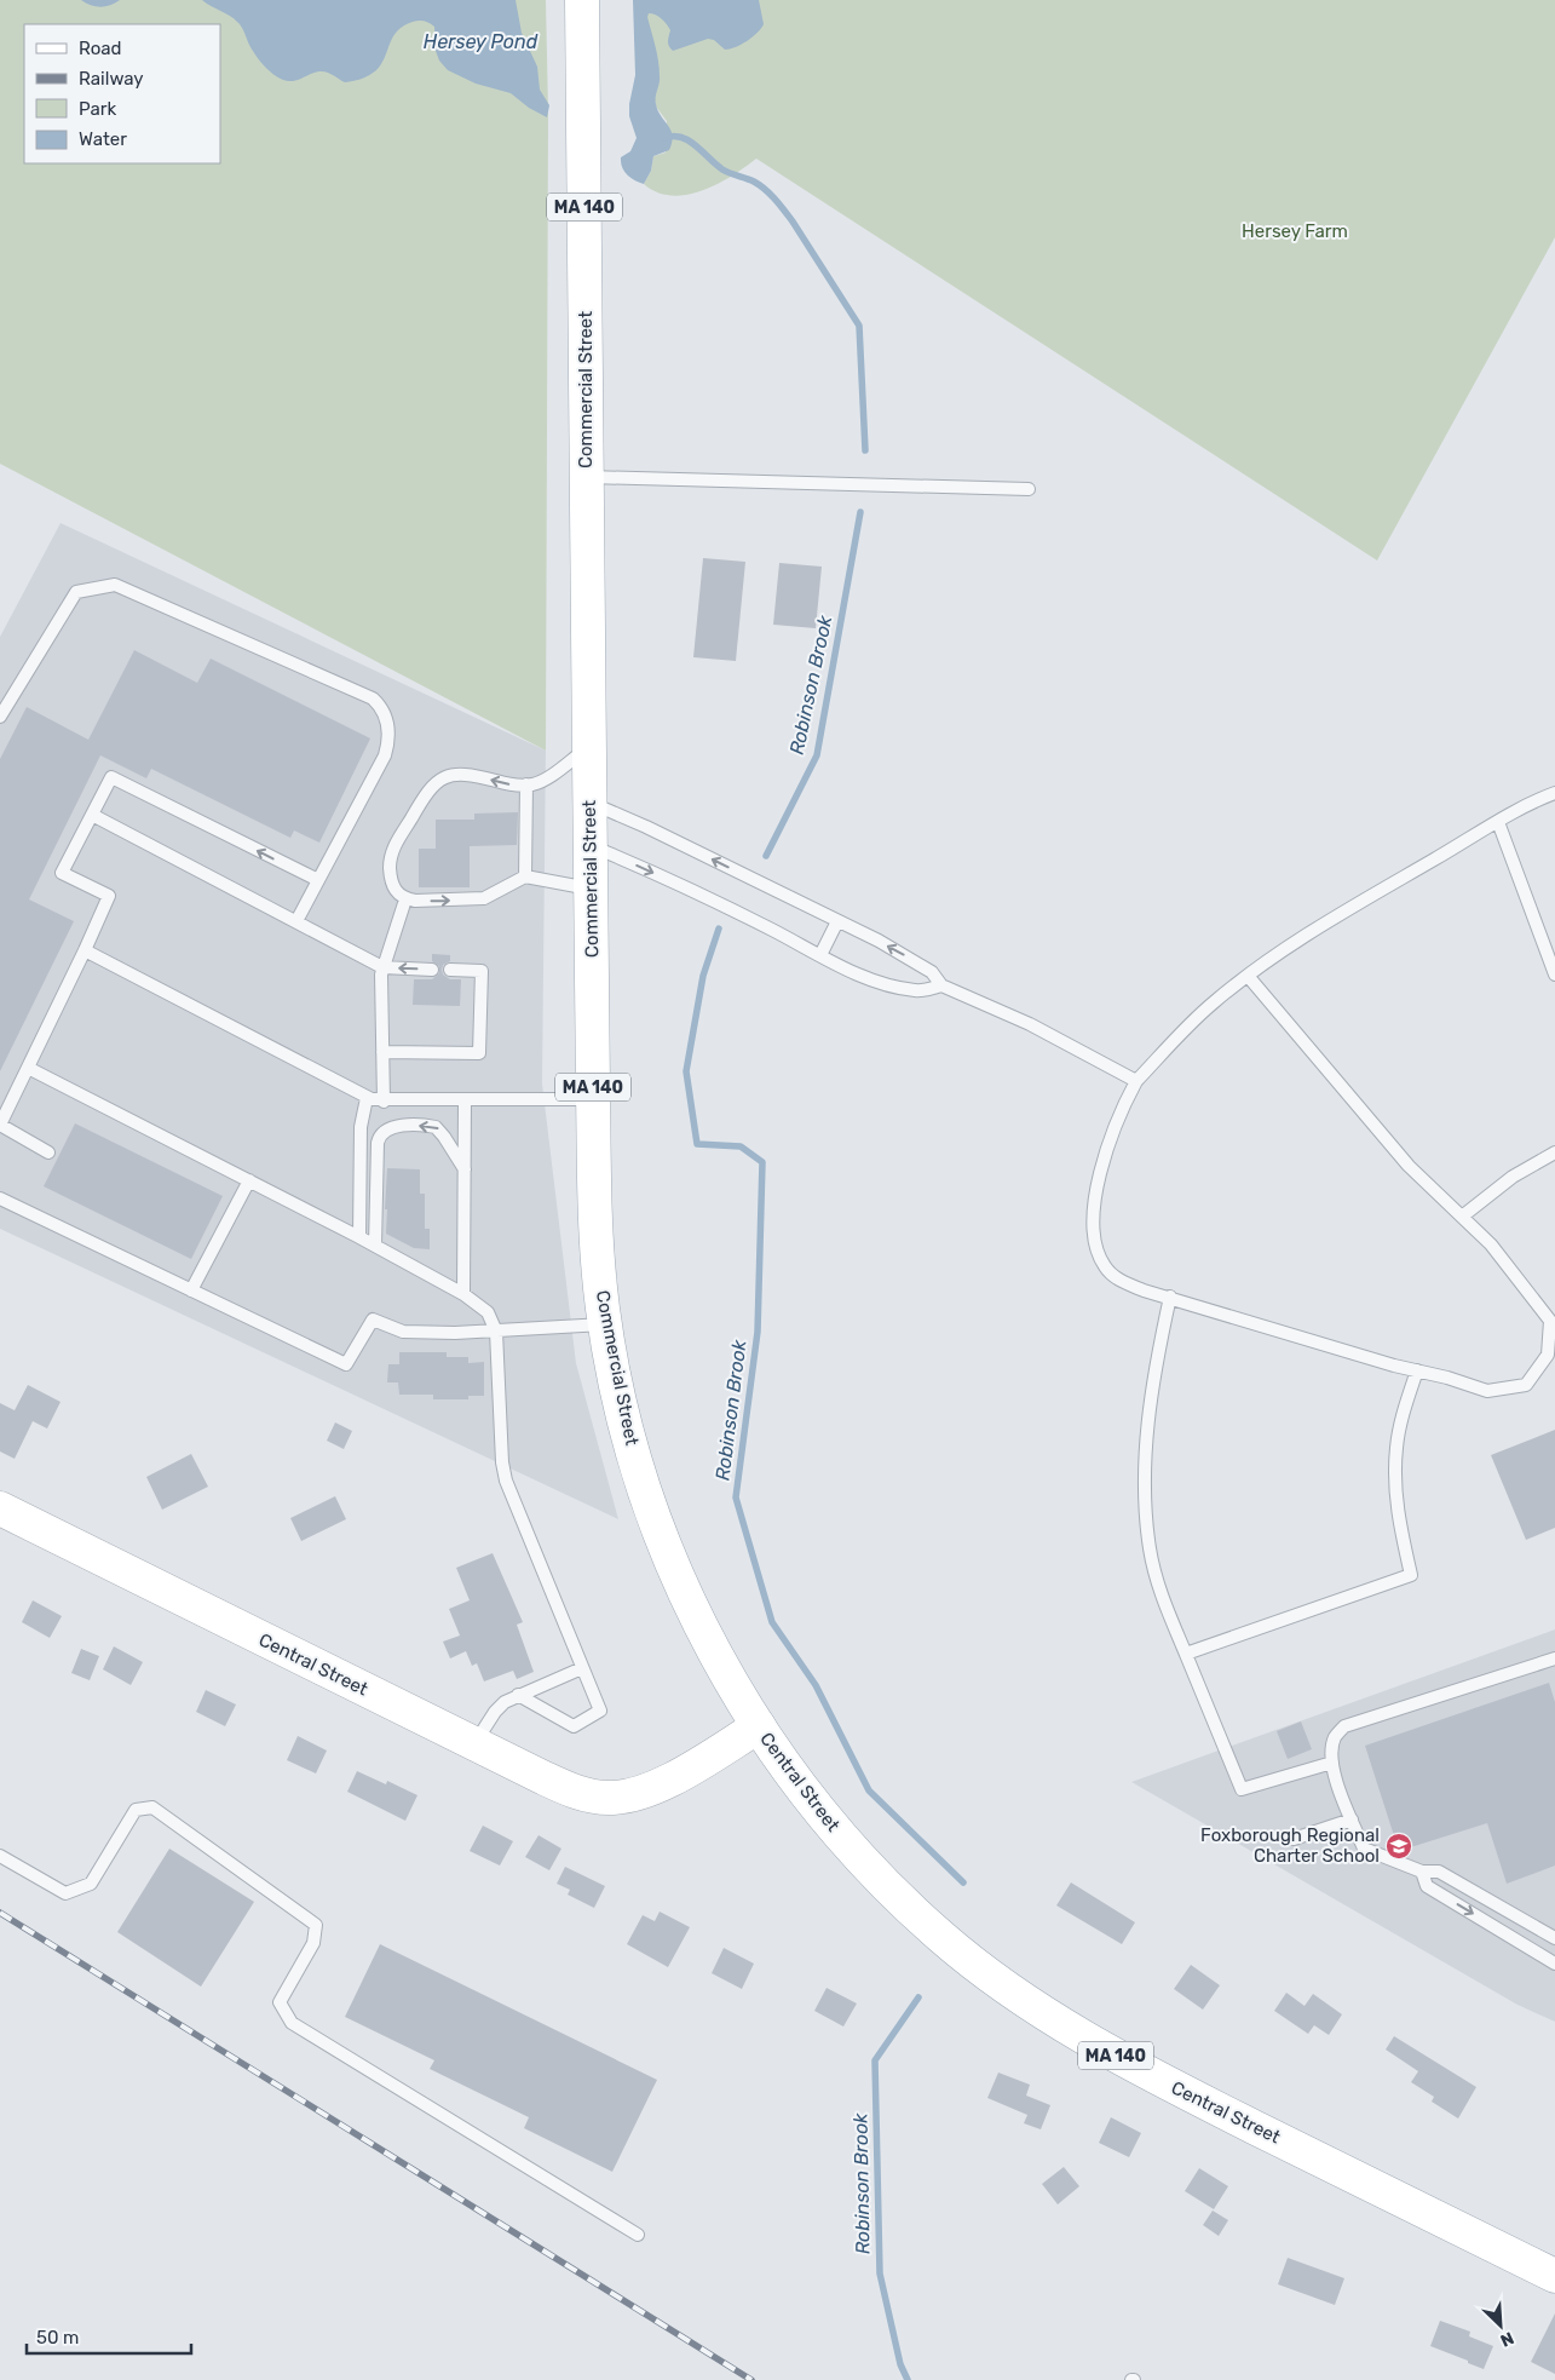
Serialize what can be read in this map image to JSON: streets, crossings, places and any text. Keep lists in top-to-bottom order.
{
  "streets": {
    "main road": ["MA 140", "Commercial Street", "Central Street"]
  },
  "crossings": [
    ["Commercial Street", "Central Street"]
  ],
  "water": ["Hersey Pond", "Robinson Brook"],
  "parks": ["Hersey Farm"],
  "places": {
    "school or university": ["Foxborough Regional Charter School"]
  },
  "legend": [
    "Road",
    "Railway",
    "Park",
    "Water"
  ],
  "scale_bar": "50 m",
  "north": "bottom right"
}
